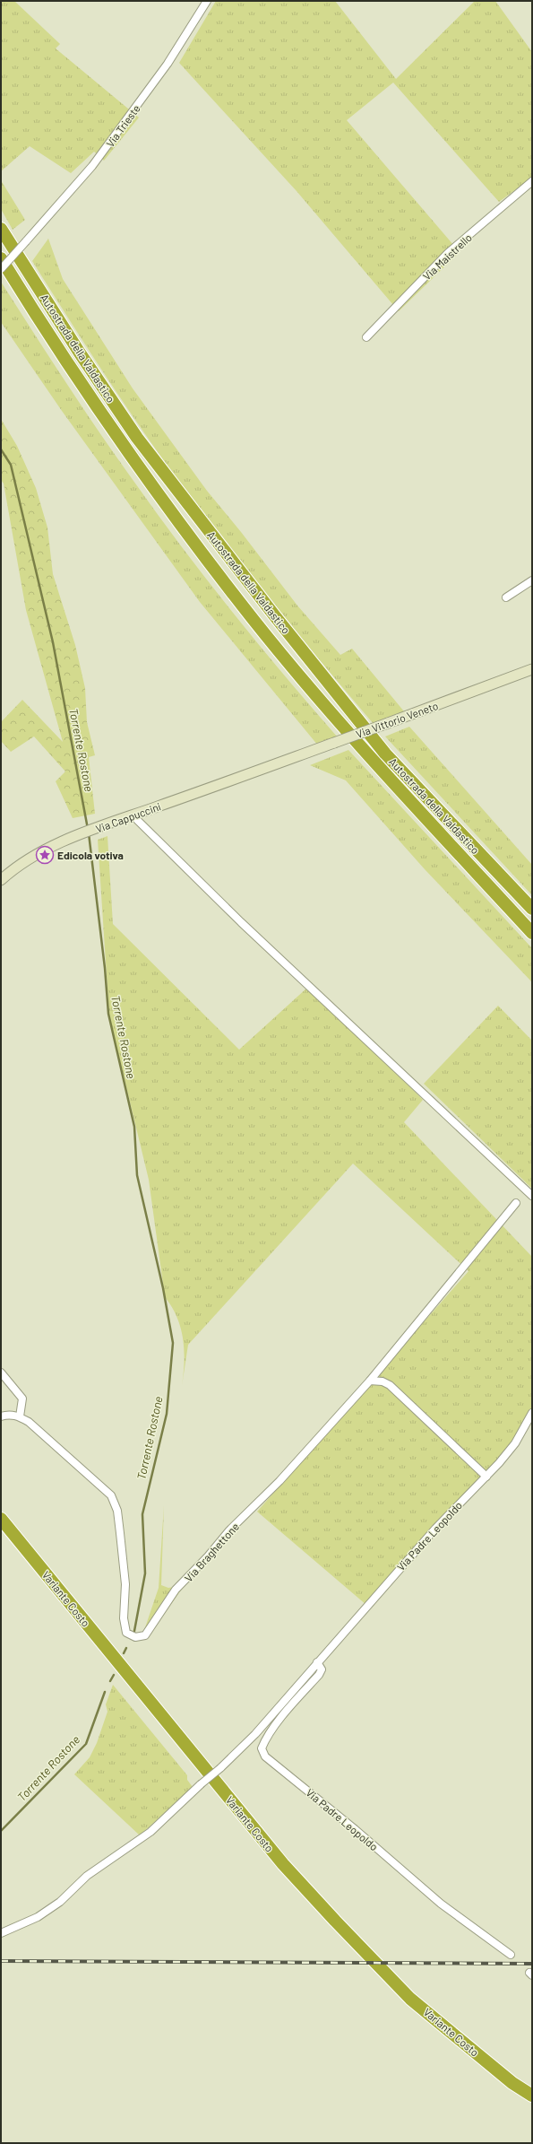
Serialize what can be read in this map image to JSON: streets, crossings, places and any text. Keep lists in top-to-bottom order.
{
  "streets": {
    "highway": ["Autostrada della Valdastico", "Variante Costo"],
    "main road": ["Via Vittorio Veneto", "Via Cappuccini"],
    "street": [
      "Via Trieste",
      "Via Maistrello",
      "Via Padre Leopoldo",
      "Via Braghettone"
    ]
  },
  "crossings": [
    ["Via Vittorio Veneto", "Via Cappuccini"]
  ],
  "water": ["Torrente Rostone"],
  "places": {
    "place": ["Edicola votiva"]
  }
}
